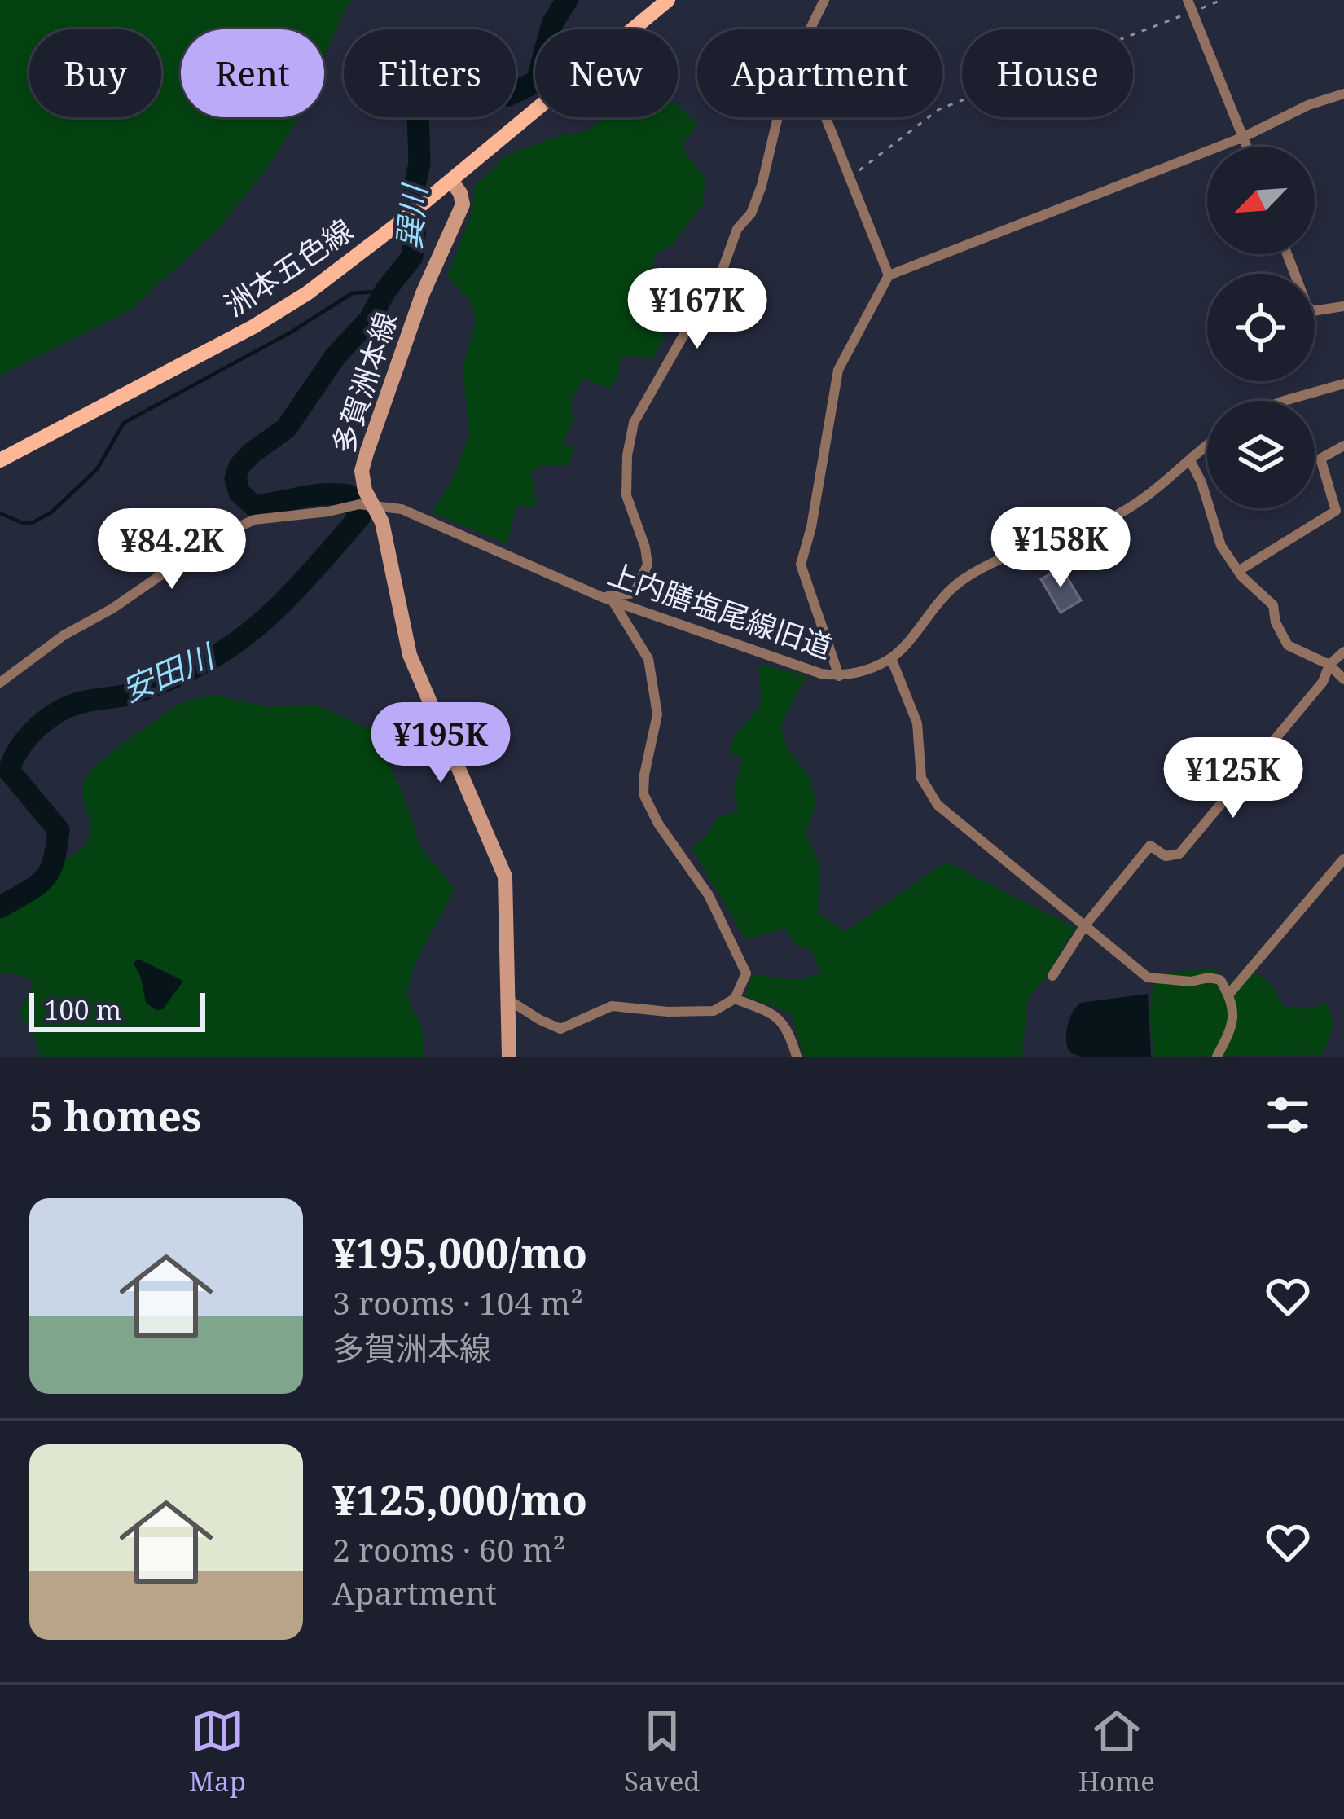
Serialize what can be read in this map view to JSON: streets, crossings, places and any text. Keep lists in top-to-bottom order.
{
  "streets": {
    "main road": ["洲本五色線", "多賀洲本線"],
    "street": ["上内膳塩尾線旧道"]
  },
  "crossings": [
    ["洲本五色線", "多賀洲本線"],
    ["多賀洲本線", "上内膳塩尾線旧道"]
  ],
  "water": ["巽川", "安田川"],
  "scale_bar": "100 m",
  "north": "bottom left",
  "page": {
    "chip": [
      "Buy",
      "Rent",
      "Filters",
      "New",
      "Apartment",
      "House"
    ],
    "price": [
      "¥167K",
      "¥158K",
      "¥84.2K",
      "¥195K",
      "¥125K"
    ],
    "scale": "100 m",
    "heading": "5 homes",
    "list": [
      {
        "name": "¥195,000/mo",
        "note": "3 rooms · 104 m² · 多賀洲本線"
      },
      {
        "name": "¥125,000/mo",
        "note": "2 rooms · 60 m² · Apartment"
      }
    ],
    "tabs": ["Map", "Saved", "Home"]
  }
}
